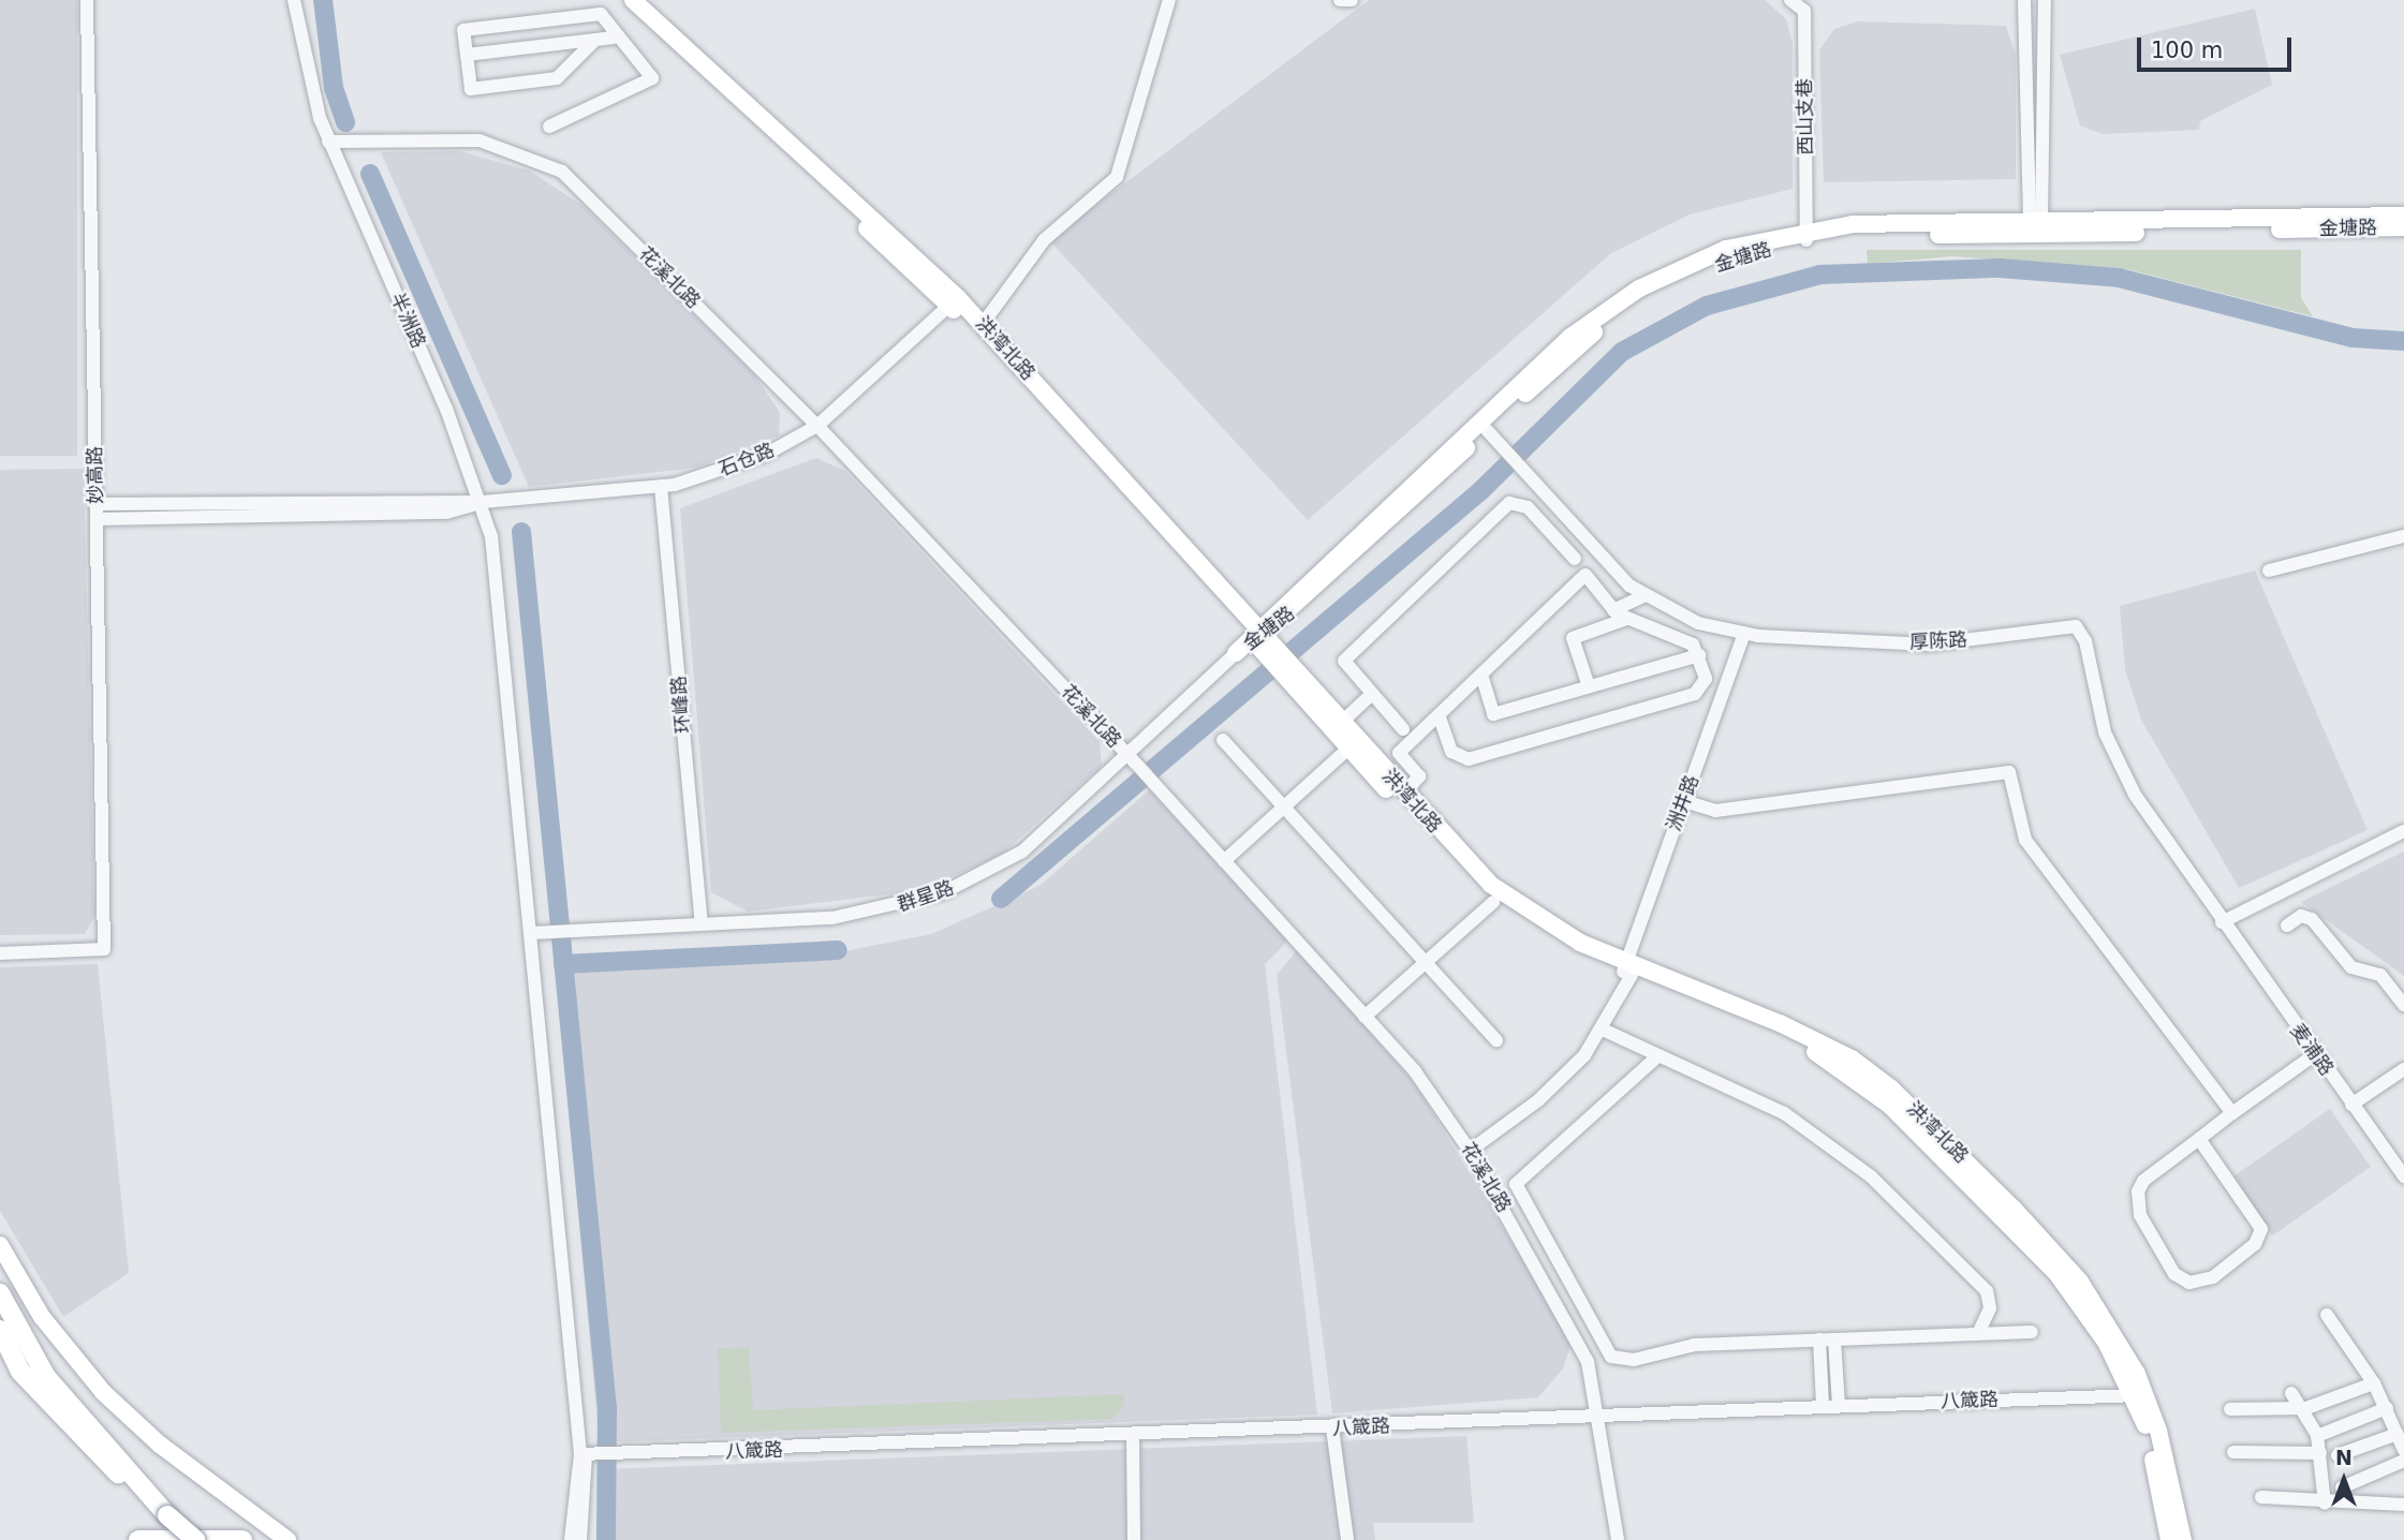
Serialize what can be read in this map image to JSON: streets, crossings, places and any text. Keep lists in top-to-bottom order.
{
  "streets": {
    "main road": ["金塘路", "洪湾北路"],
    "street": [
      "西山支巷",
      "花溪北路",
      "半洲路",
      "石仓路",
      "妙高路",
      "厚陈路",
      "环峰路",
      "洲井路",
      "群星路",
      "麦浦路",
      "八箴路"
    ]
  },
  "crossings": [
    ["西山支巷", "金塘路"],
    ["金塘路", "洪湾北路"],
    ["金塘路", "厚陈路"],
    ["金塘路", "群星路"],
    ["花溪北路", "半洲路"],
    ["花溪北路", "石仓路"],
    ["花溪北路", "洲井路"],
    ["花溪北路", "群星路"],
    ["花溪北路", "八箴路"],
    ["半洲路", "石仓路"],
    ["半洲路", "群星路"],
    ["半洲路", "八箴路"],
    ["洪湾北路", "石仓路"],
    ["洪湾北路", "洲井路"],
    ["洪湾北路", "八箴路"],
    ["石仓路", "妙高路"],
    ["石仓路", "环峰路"],
    ["厚陈路", "洲井路"],
    ["厚陈路", "麦浦路"],
    ["环峰路", "群星路"]
  ],
  "scale_bar": "100 m",
  "north": "top"
}
